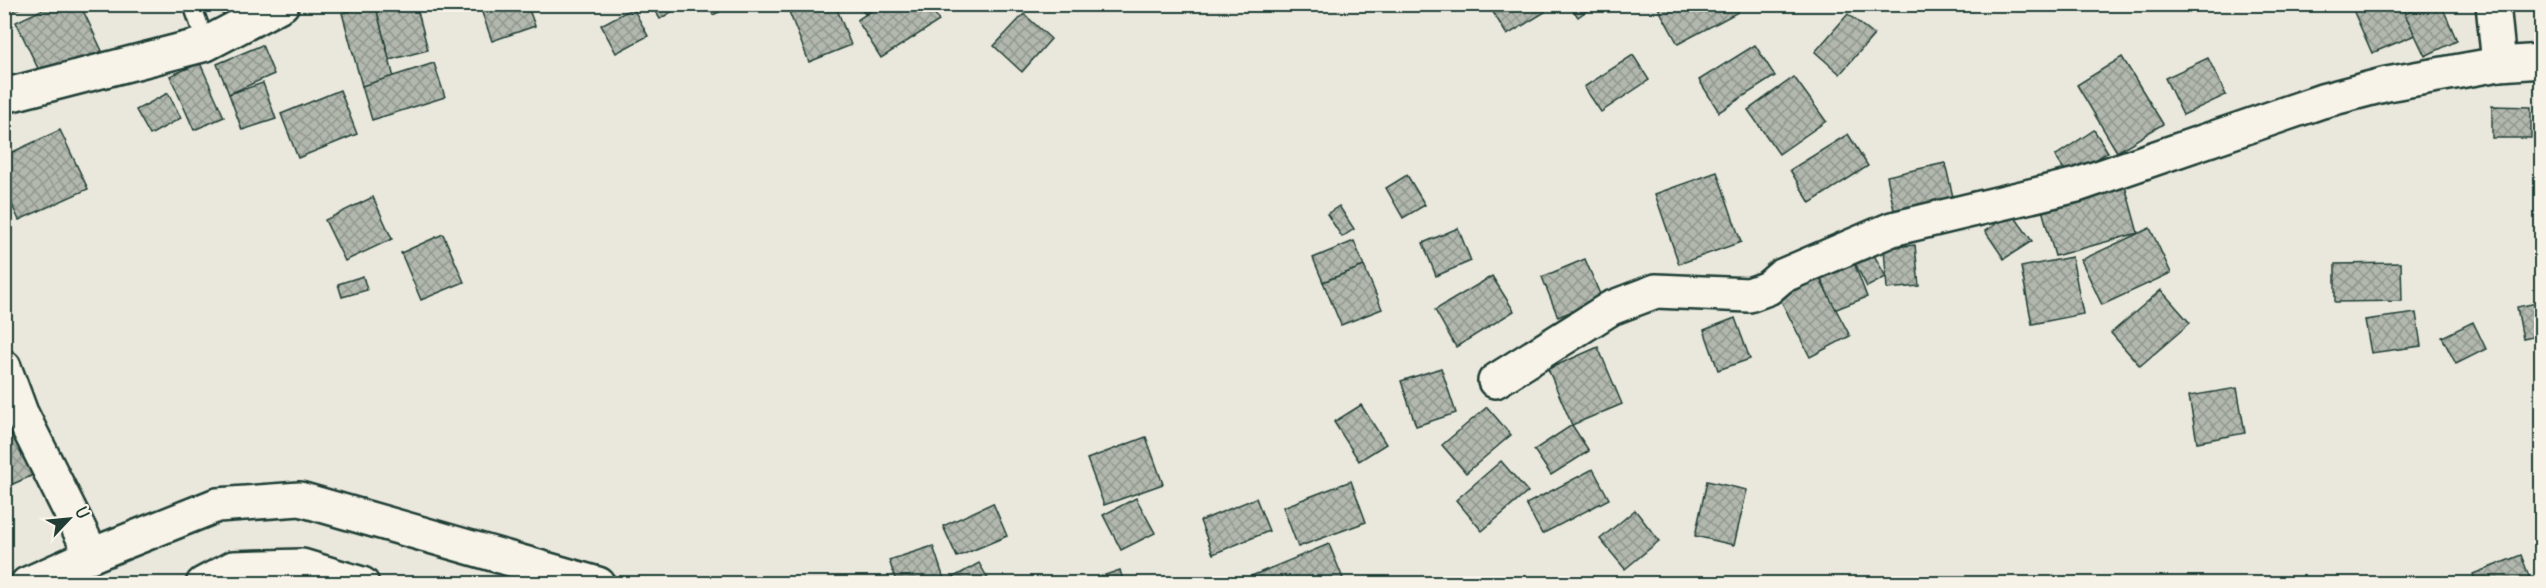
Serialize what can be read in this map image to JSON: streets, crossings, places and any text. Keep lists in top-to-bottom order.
{
  "north": "top right"
}
